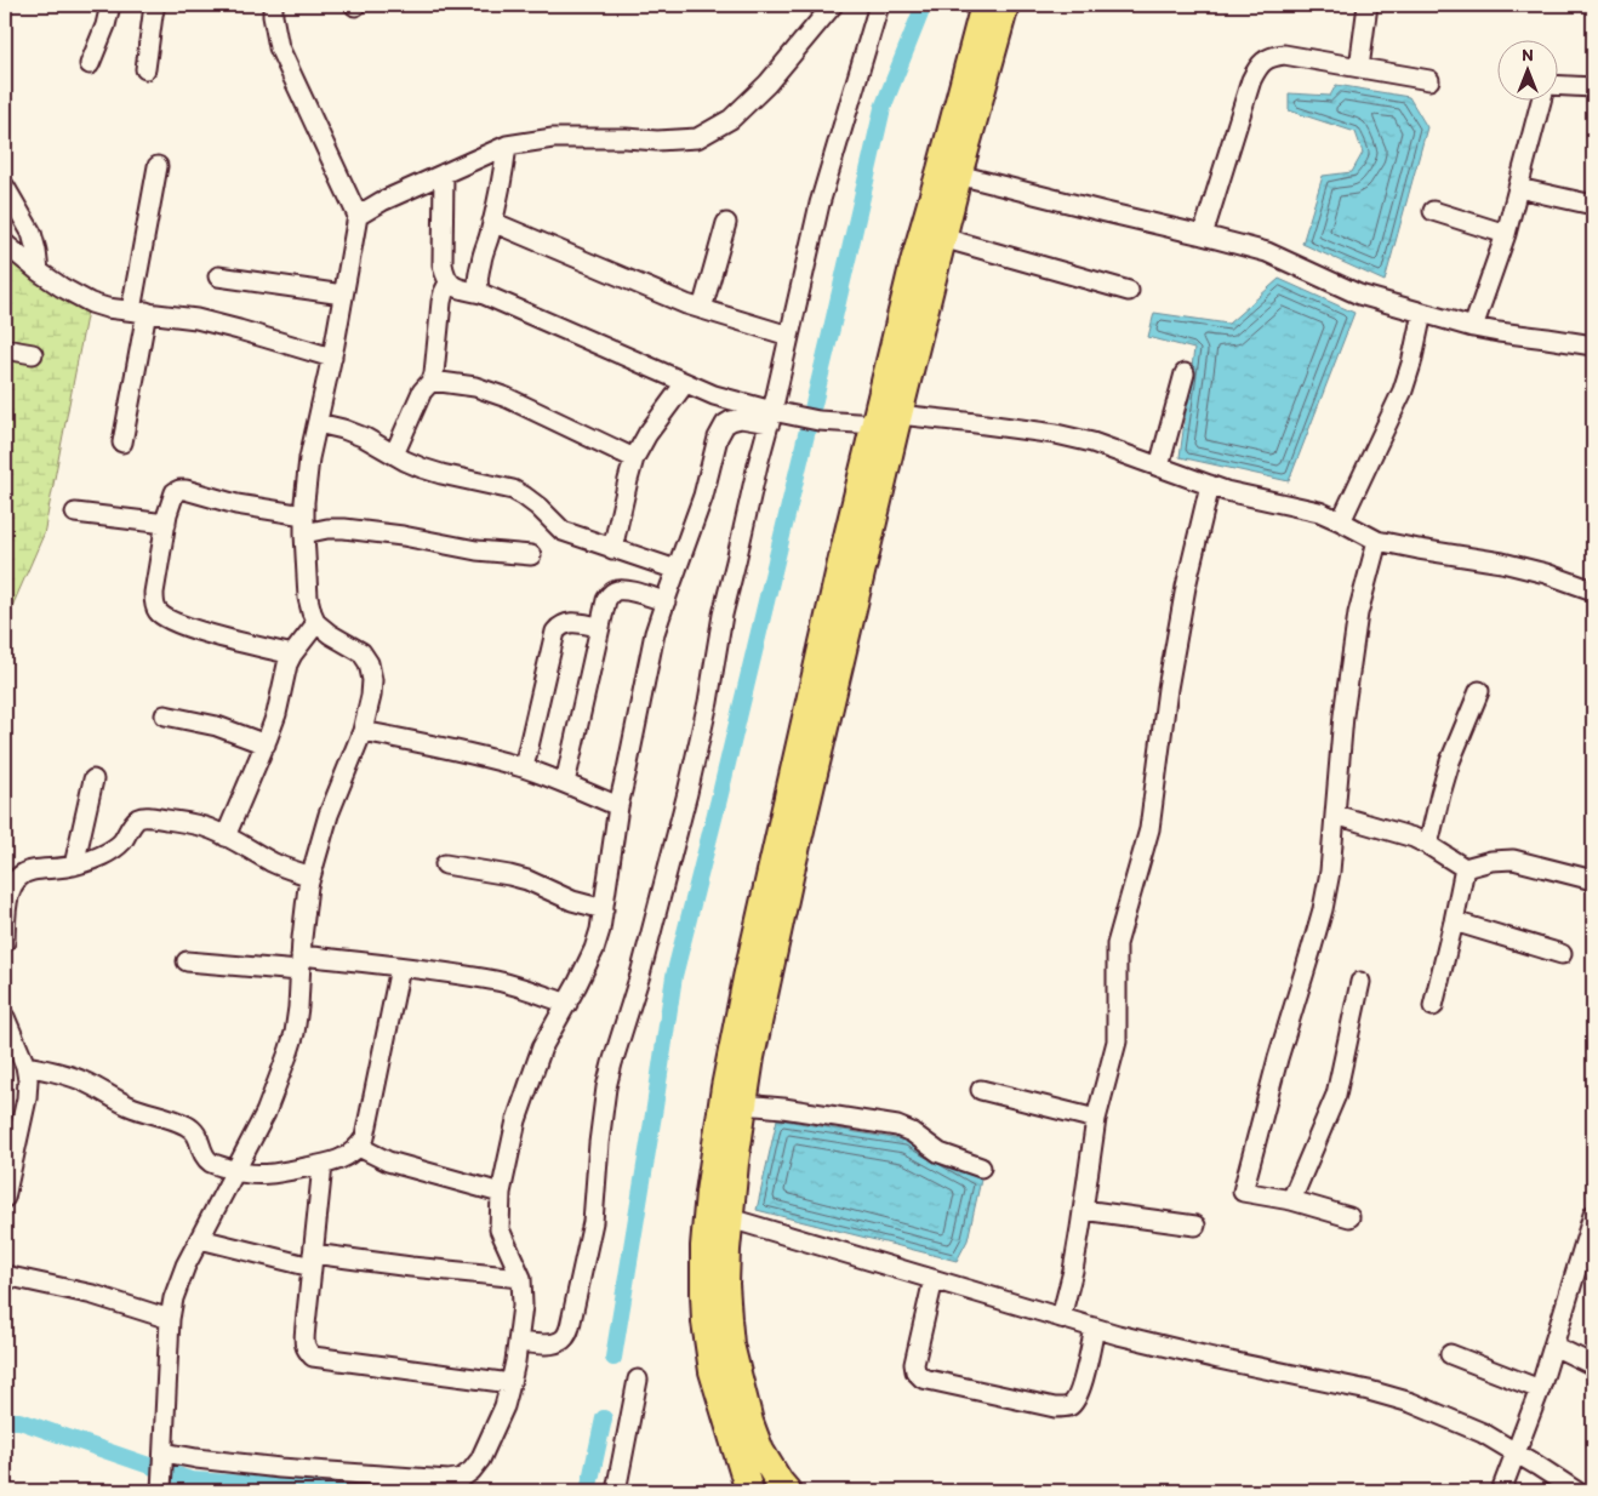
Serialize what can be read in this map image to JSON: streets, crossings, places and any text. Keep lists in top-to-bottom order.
{
  "north": "top"
}
